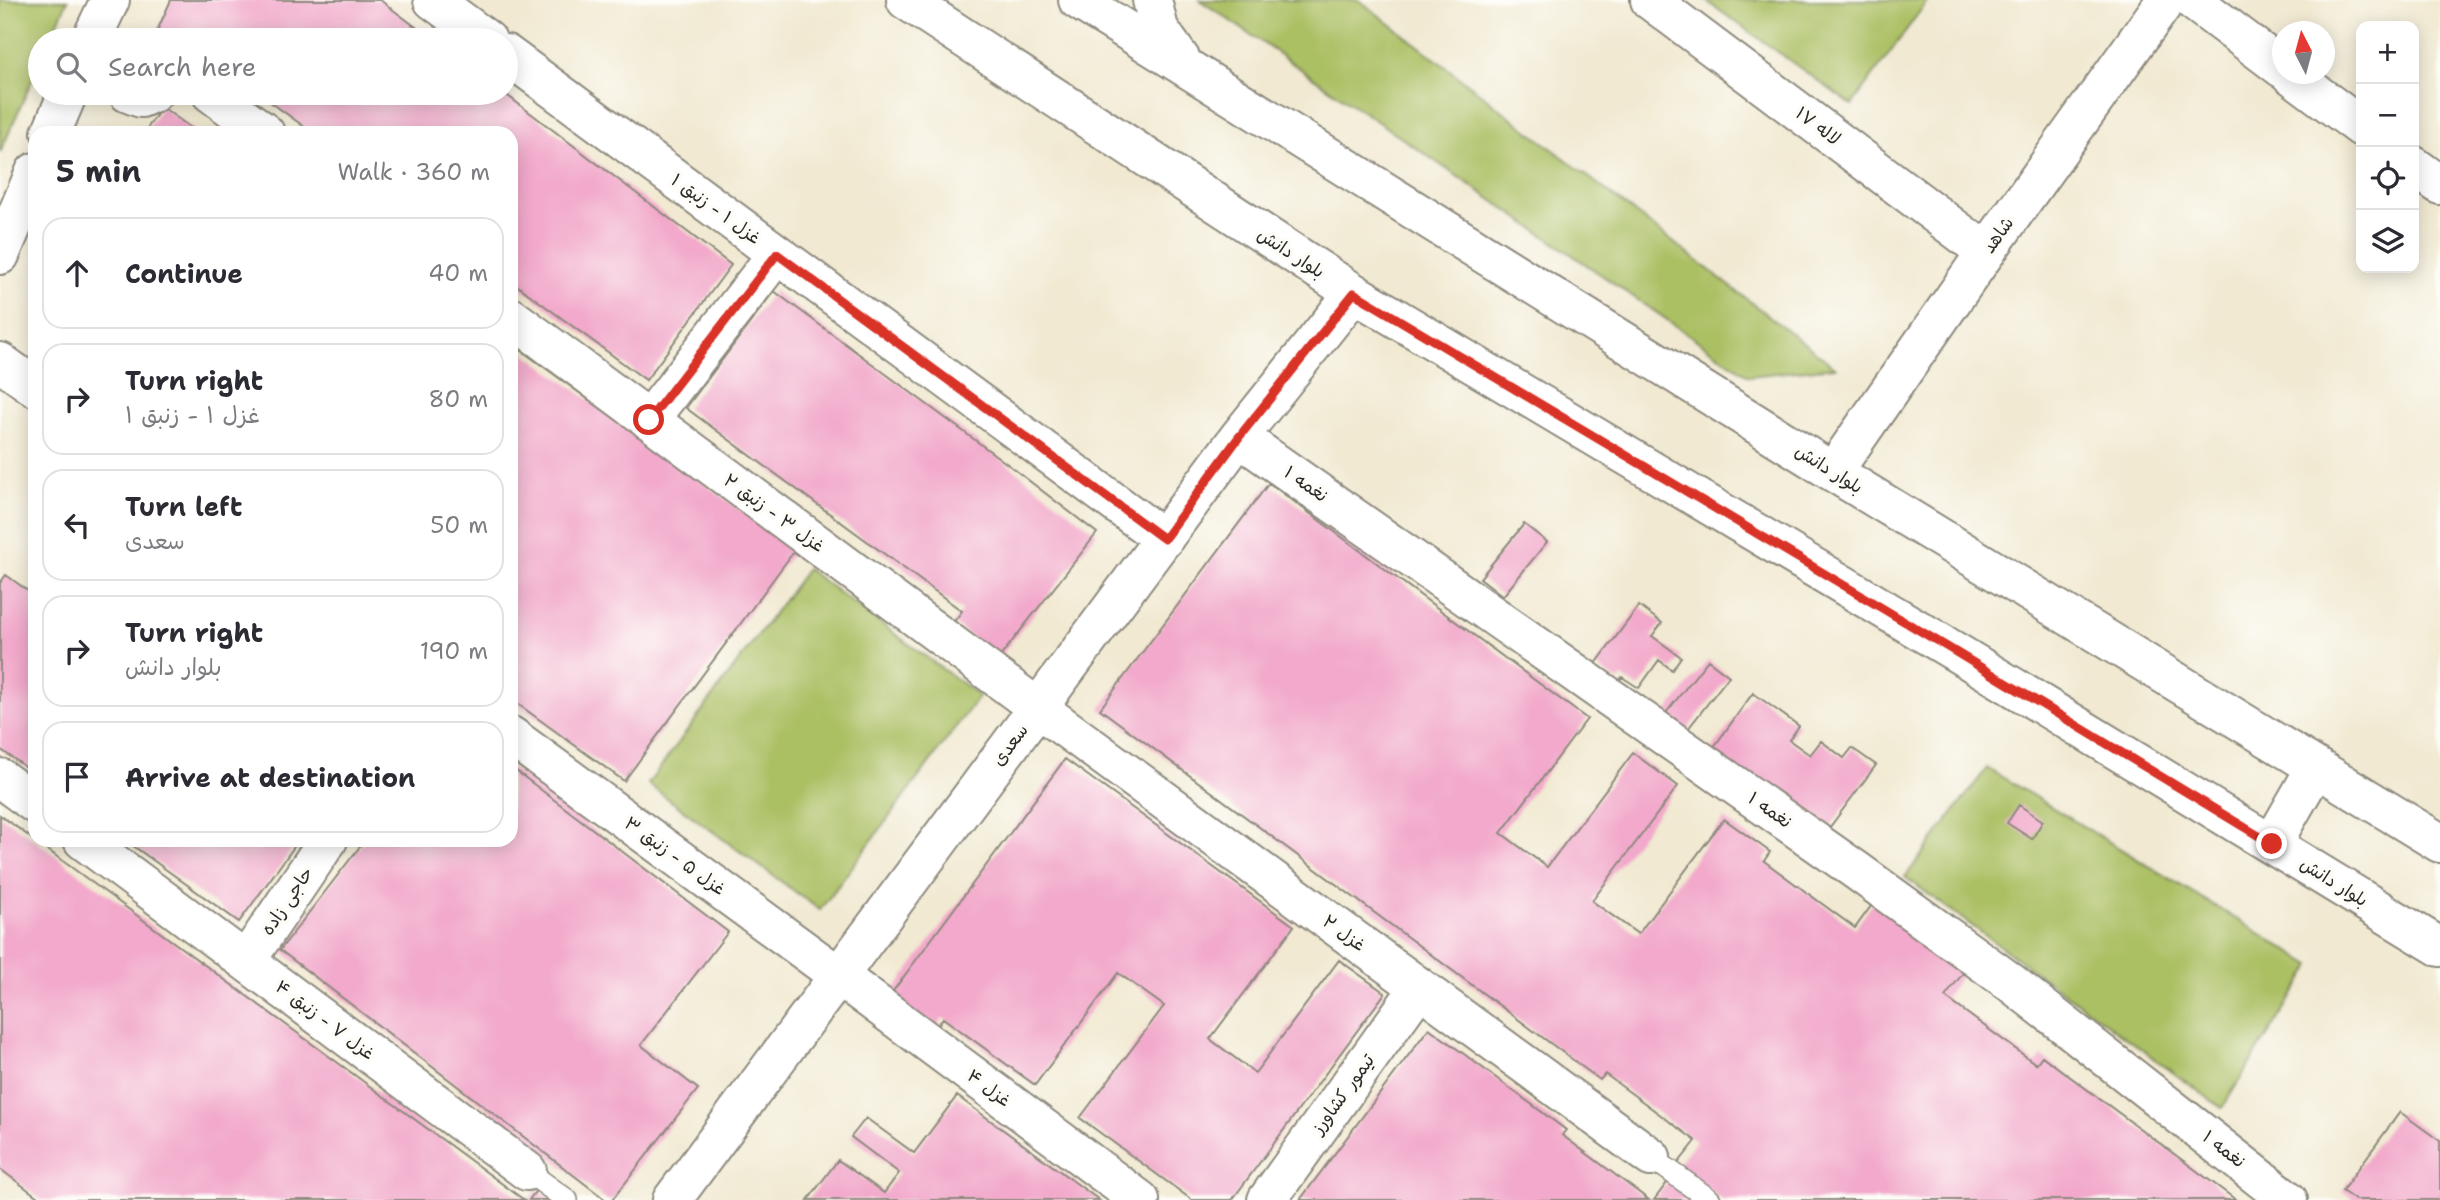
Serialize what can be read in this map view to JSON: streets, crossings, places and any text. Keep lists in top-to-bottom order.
{
  "streets": {
    "street": [
      "لاله ۱۷",
      "غزل ۱ - زنبق ۱",
      "شاهد",
      "بلوار دانش",
      "نغمه ۱",
      "غزل ۳ - زنبق ۲",
      "سعدی",
      "غزل ۵ - زنبق ۳",
      "حاجی زاده",
      "غزل ۲",
      "غزل ۷ - زنبق ۴",
      "غزل ۴",
      "تیمور کشاورز"
    ]
  },
  "crossings": [
    ["لاله ۱۷", "شاهد"],
    ["غزل ۱ - زنبق ۱", "سعدی"],
    ["شاهد", "بلوار دانش"],
    ["بلوار دانش", "سعدی"],
    ["نغمه ۱", "سعدی"],
    ["غزل ۳ - زنبق ۲", "سعدی"],
    ["غزل ۳ - زنبق ۲", "غزل ۲"],
    ["سعدی", "غزل ۵ - زنبق ۳"],
    ["سعدی", "غزل ۲"],
    ["سعدی", "غزل ۴"],
    ["غزل ۵ - زنبق ۳", "غزل ۴"],
    ["حاجی زاده", "غزل ۷ - زنبق ۴"],
    ["غزل ۲", "تیمور کشاورز"]
  ],
  "north": "top",
  "page": {
    "map_buttons": ["+", "−"],
    "search": "Search here",
    "heading": ["5 min", "Walk · 360 m"],
    "list": [
      ["Continue", "40 m"],
      ["Turn right", "غزل ۱ - زنبق ۱", "80 m"],
      ["Turn left", "سعدی", "50 m"],
      ["Turn right", "بلوار دانش", "190 m"],
      "Arrive at destination"
    ]
  }
}
